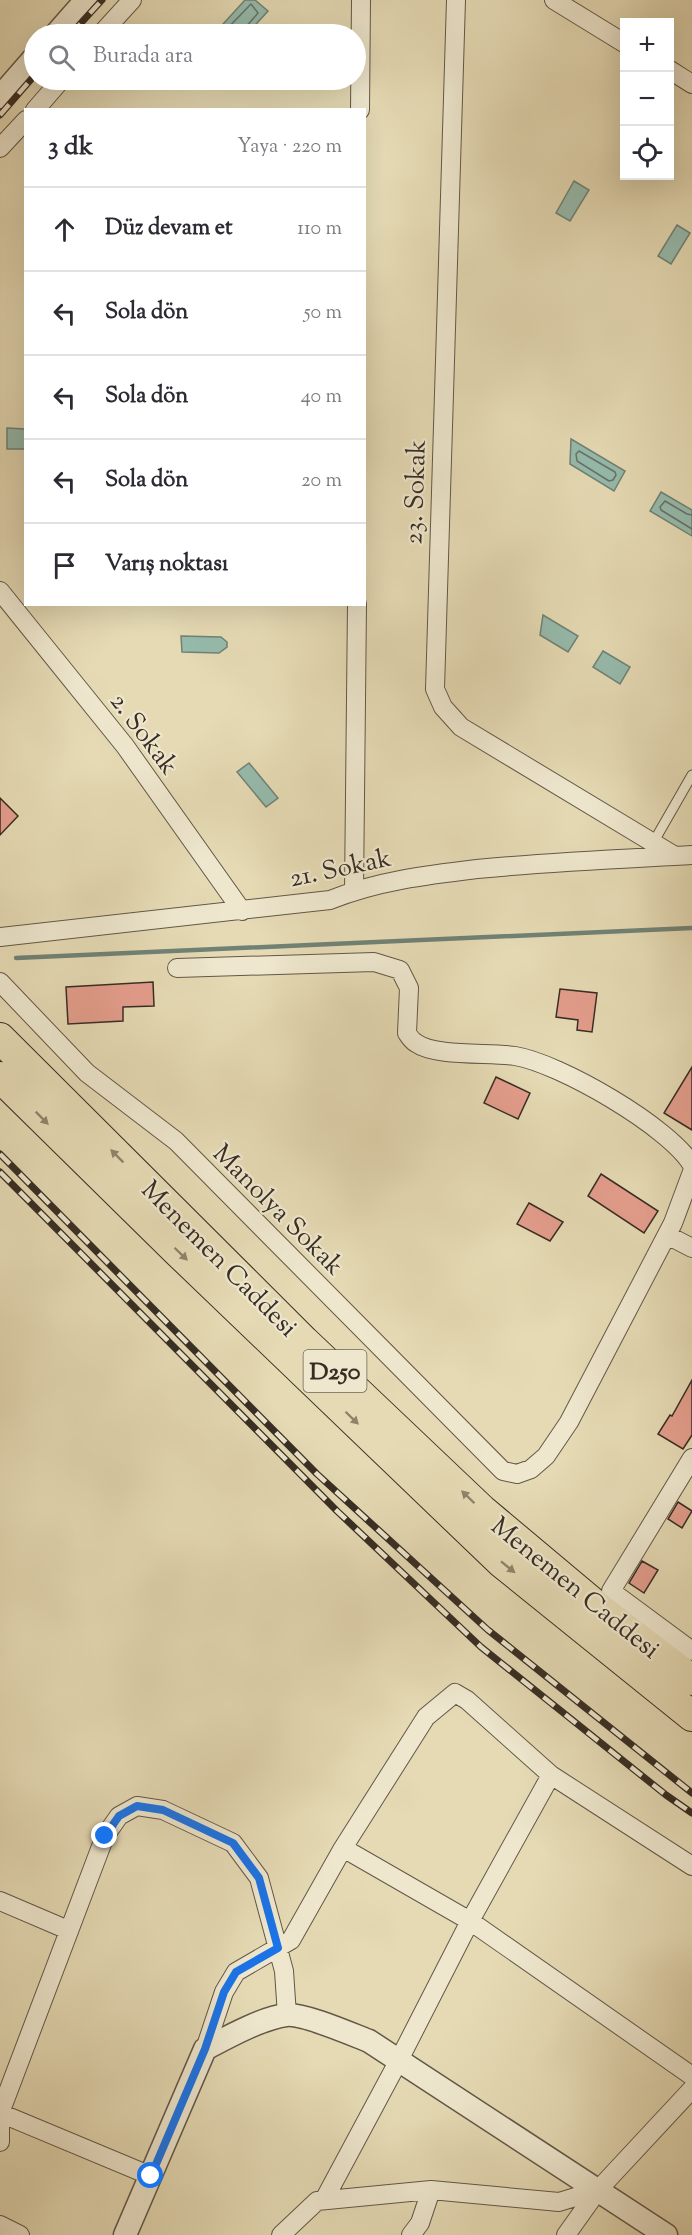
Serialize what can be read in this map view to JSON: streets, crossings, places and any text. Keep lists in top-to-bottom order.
{
  "streets": {
    "highway": ["Menemen Caddesi", "D250"],
    "street": [
      "23. Sokak",
      "2. Sokak",
      "21. Sokak",
      "Manolya Sokak"
    ]
  },
  "crossings": [
    ["23. Sokak", "21. Sokak"],
    ["2. Sokak", "21. Sokak"]
  ],
  "page": {
    "map_buttons": ["+", "−"],
    "search": "Burada ara",
    "heading": ["3 dk", "Yaya · 220 m"],
    "list": [
      ["Düz devam et", "110 m"],
      ["Sola dön", "50 m"],
      ["Sola dön", "40 m"],
      ["Sola dön", "20 m"],
      "Varış noktası"
    ]
  }
}
